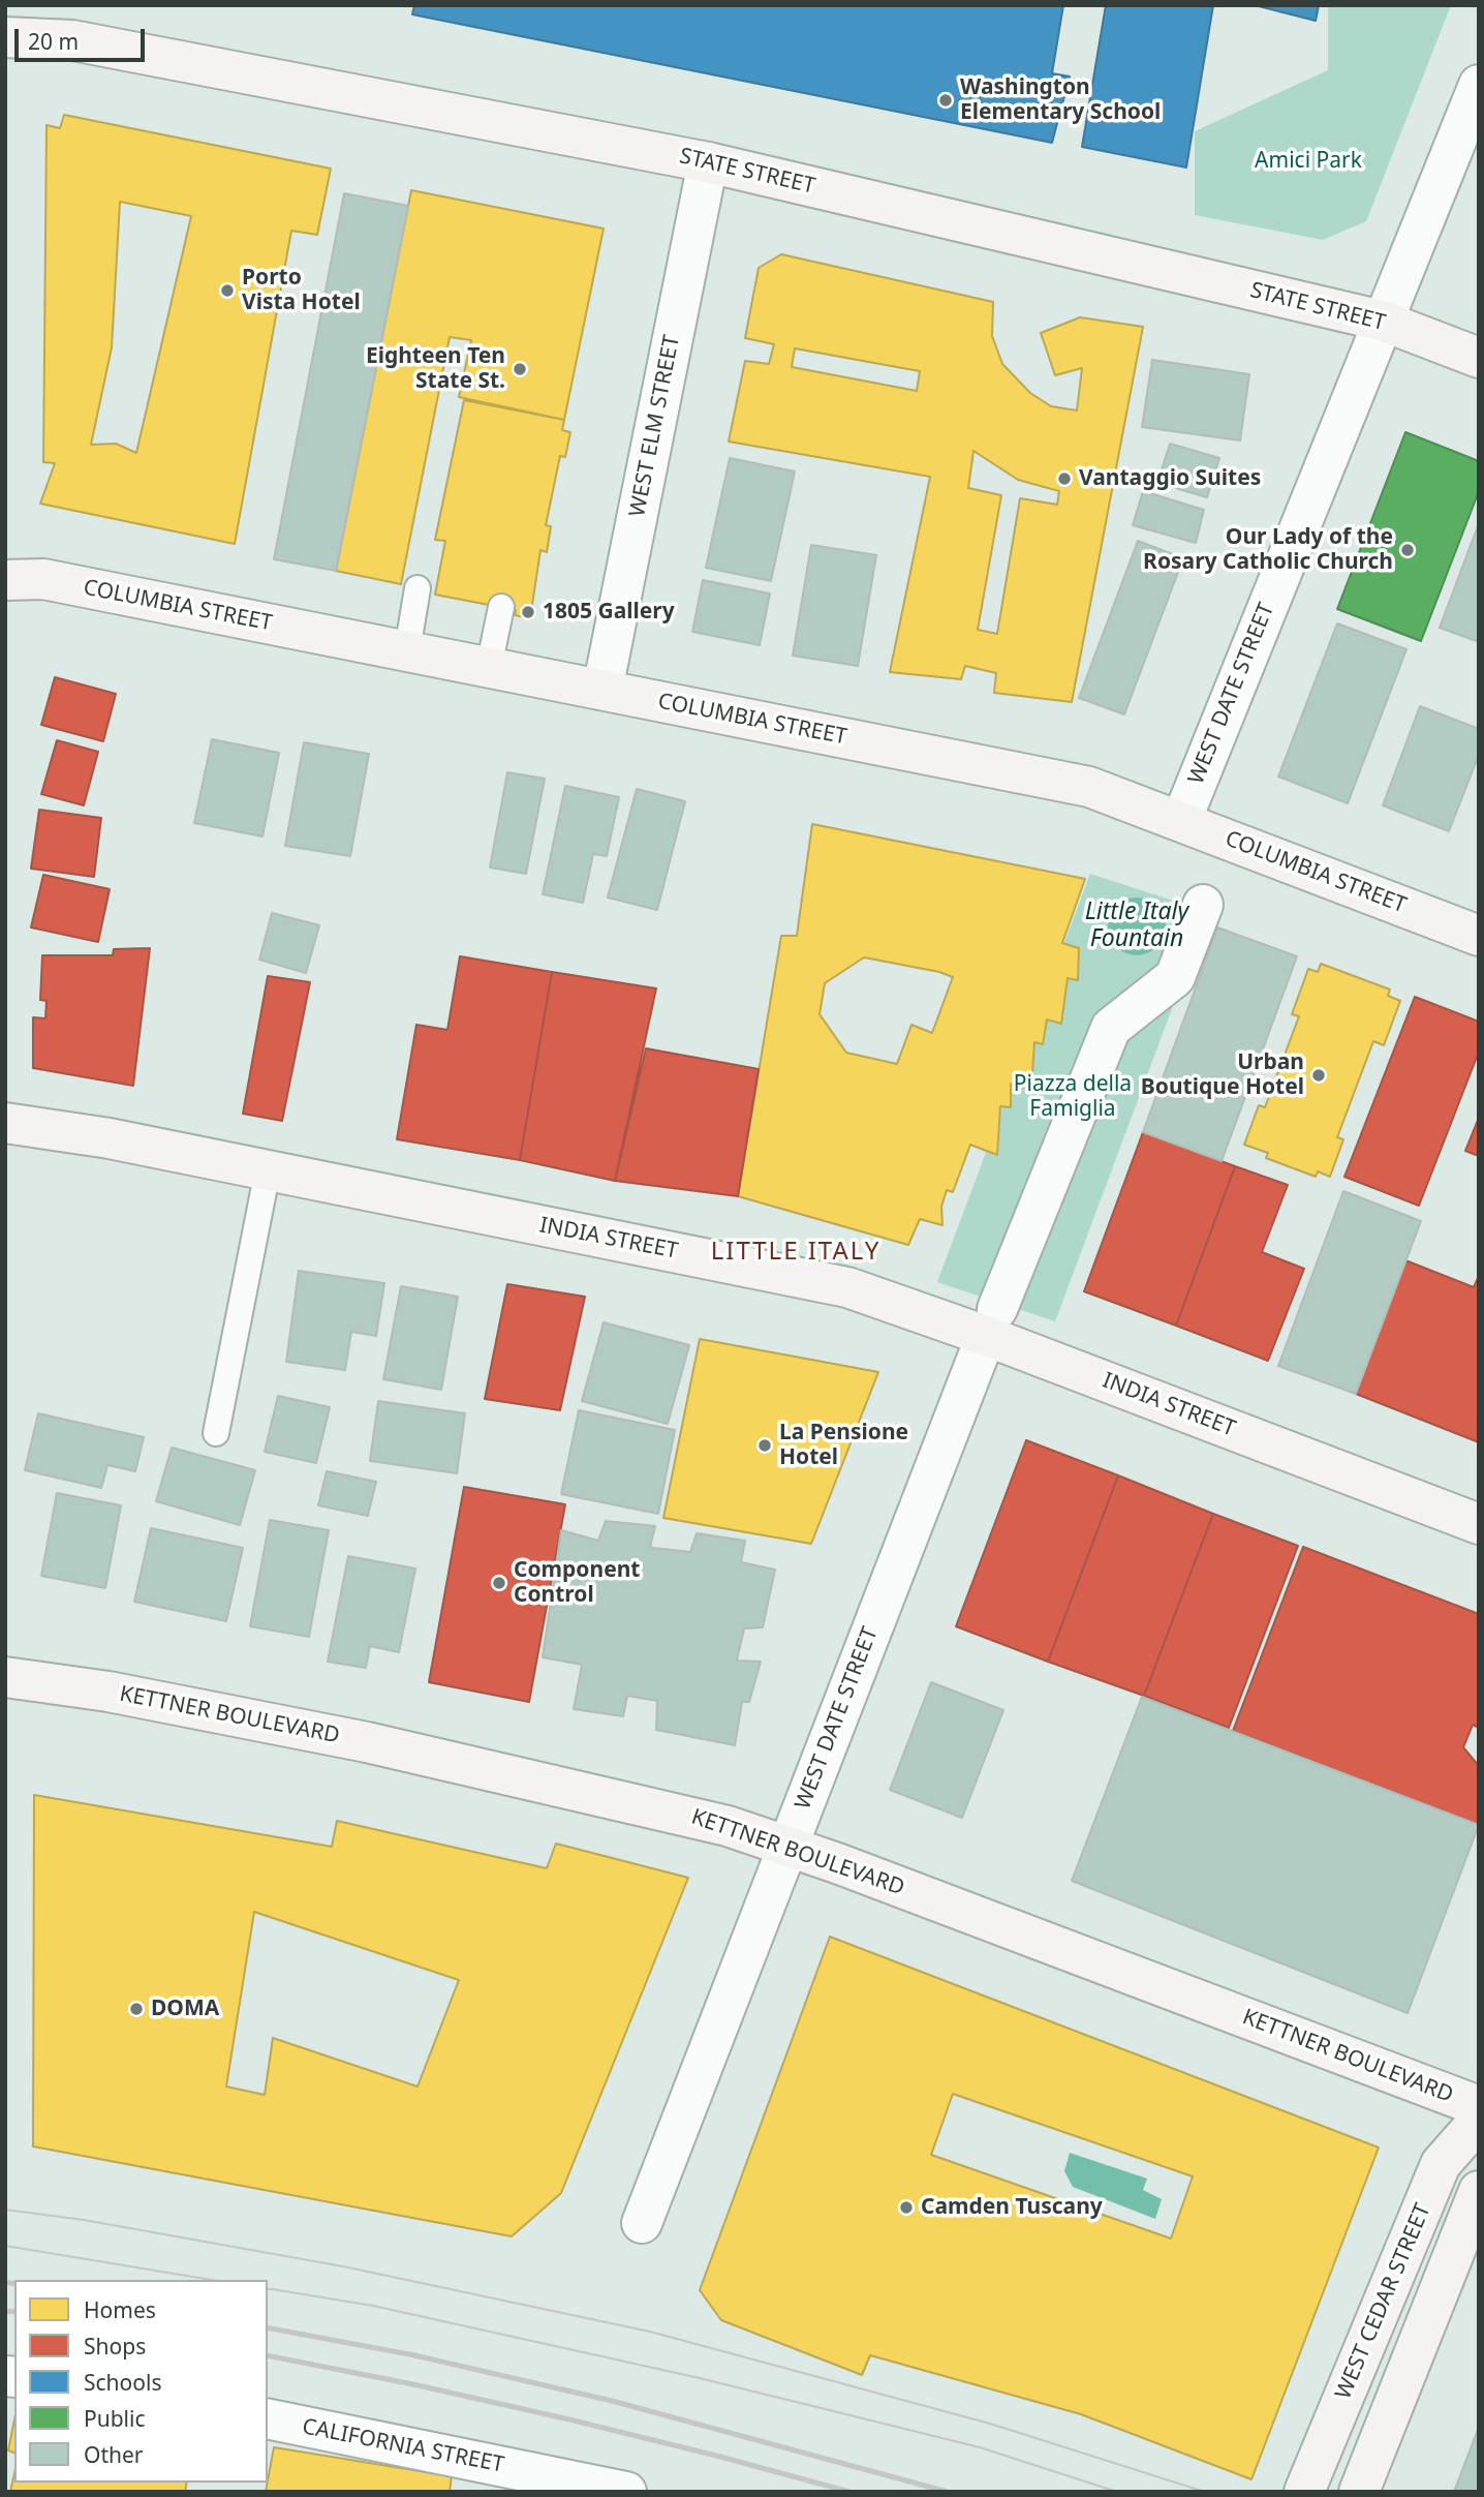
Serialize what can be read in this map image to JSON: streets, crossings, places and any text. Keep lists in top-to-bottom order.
{
  "streets": {
    "main road": [
      "STATE STREET",
      "COLUMBIA STREET",
      "INDIA STREET",
      "KETTNER BOULEVARD",
      "WEST CEDAR STREET"
    ],
    "street": ["WEST ELM STREET", "WEST DATE STREET", "CALIFORNIA STREET"]
  },
  "crossings": [
    ["STATE STREET", "WEST ELM STREET"],
    ["STATE STREET", "WEST DATE STREET"],
    ["WEST ELM STREET", "COLUMBIA STREET"],
    ["COLUMBIA STREET", "WEST DATE STREET"],
    ["WEST DATE STREET", "INDIA STREET"],
    ["WEST DATE STREET", "KETTNER BOULEVARD"]
  ],
  "districts": ["LITTLE ITALY"],
  "water": ["Little Italy Fountain"],
  "parks": ["Amici Park", "Piazza della Famiglia"],
  "places": [
    "Washington Elementary School",
    "Porto Vista Hotel",
    "Eighteen Ten State St.",
    "Vantaggio Suites",
    "Our Lady of the Rosary Catholic Church",
    "1805 Gallery",
    "Urban Boutique Hotel",
    "La Pensione Hotel",
    "Component Control",
    "DOMA",
    "Camden Tuscany"
  ],
  "legend": [
    "Homes",
    "Shops",
    "Schools",
    "Public",
    "Other"
  ],
  "scale_bar": "20 m"
}
